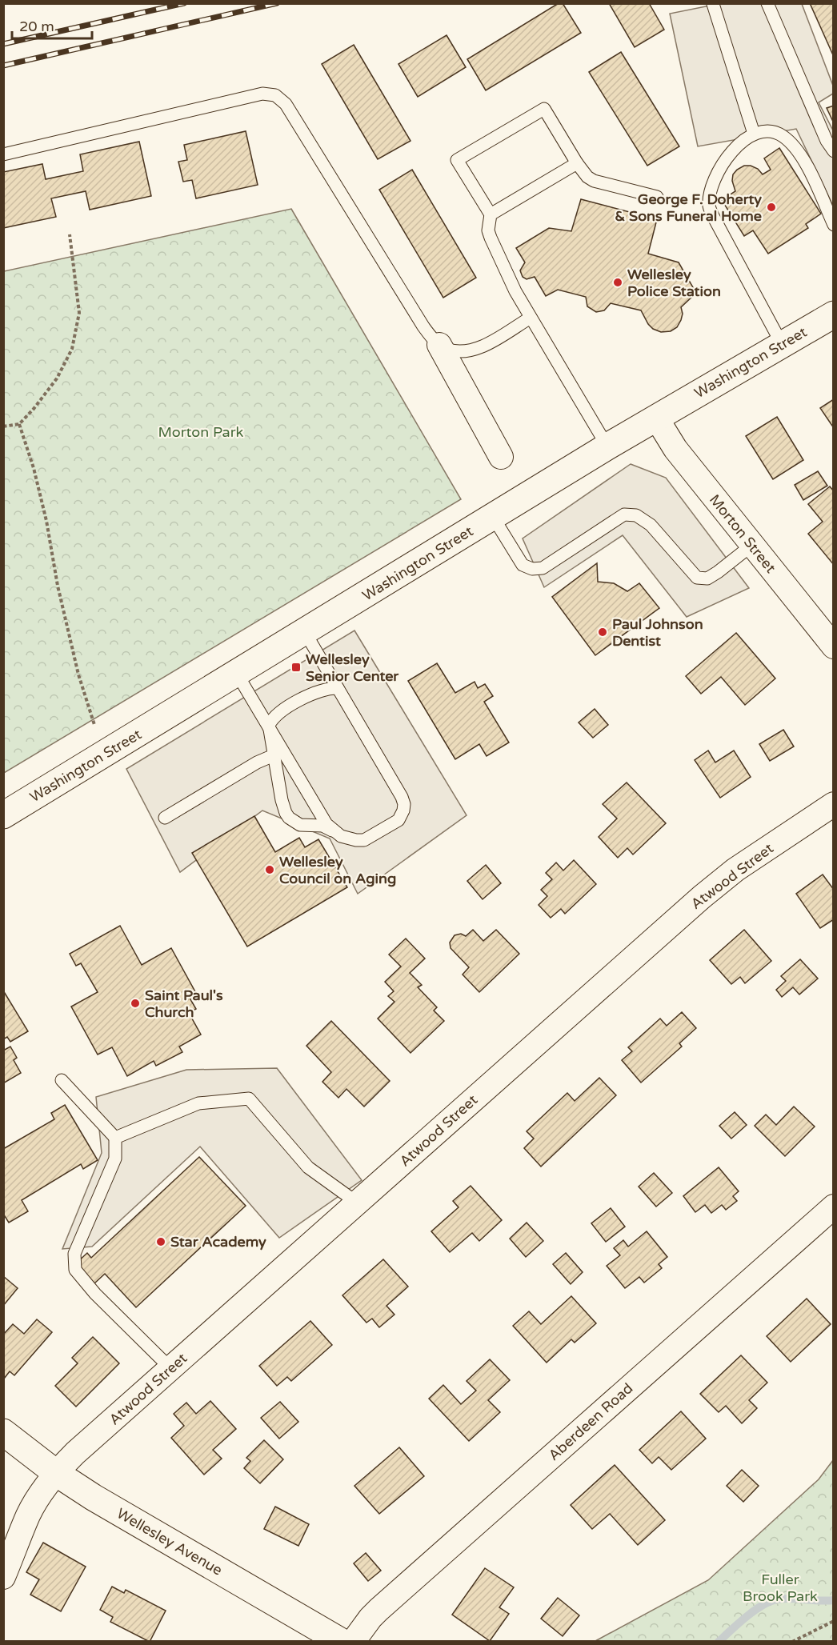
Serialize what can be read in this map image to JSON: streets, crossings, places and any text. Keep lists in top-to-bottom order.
{
  "streets": {
    "main road": ["Washington Street", "Wellesley Avenue"],
    "street": ["Morton Street", "Atwood Street", "Aberdeen Road"]
  },
  "crossings": [
    ["Washington Street", "Morton Street"],
    ["Atwood Street", "Wellesley Avenue"]
  ],
  "parks": ["Morton Park", "Fuller Brook Park"],
  "places": {
    "other": [
      "George F. Doherty & Sons Funeral Home",
      "Wellesley Police Station",
      "Paul Johnson Dentist",
      "Wellesley Council on Aging",
      "Saint Paul's Church",
      "Star Academy"
    ],
    "transit": ["Wellesley Senior Center"]
  },
  "scale_bar": "20 m"
}
